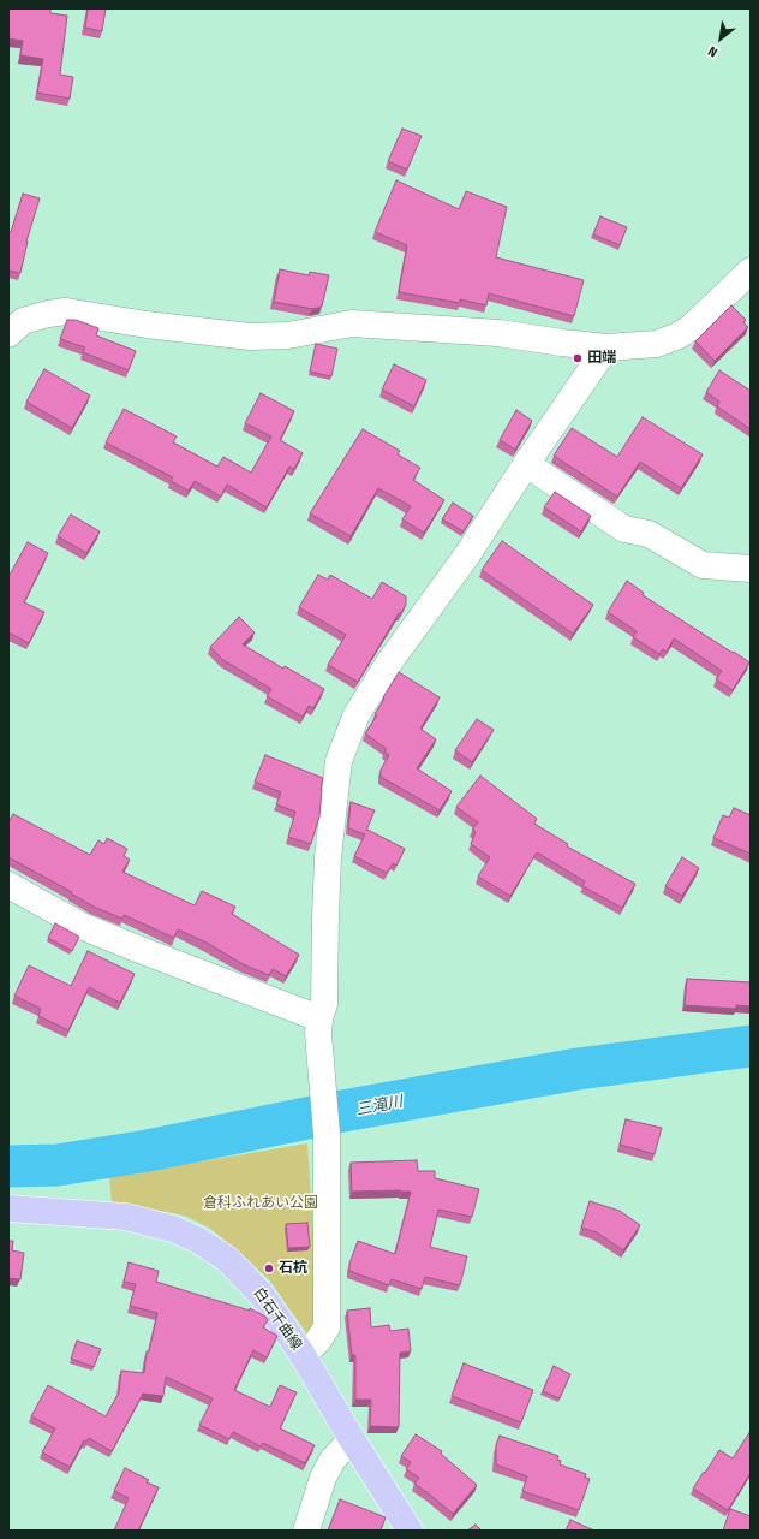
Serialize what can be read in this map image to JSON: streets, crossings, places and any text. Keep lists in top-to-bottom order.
{
  "streets": {
    "main road": ["白石千曲線"]
  },
  "water": ["三滝川"],
  "parks": ["倉科ふれあい公園"],
  "places": ["田端", "石杭"],
  "north": "bottom left"
}
